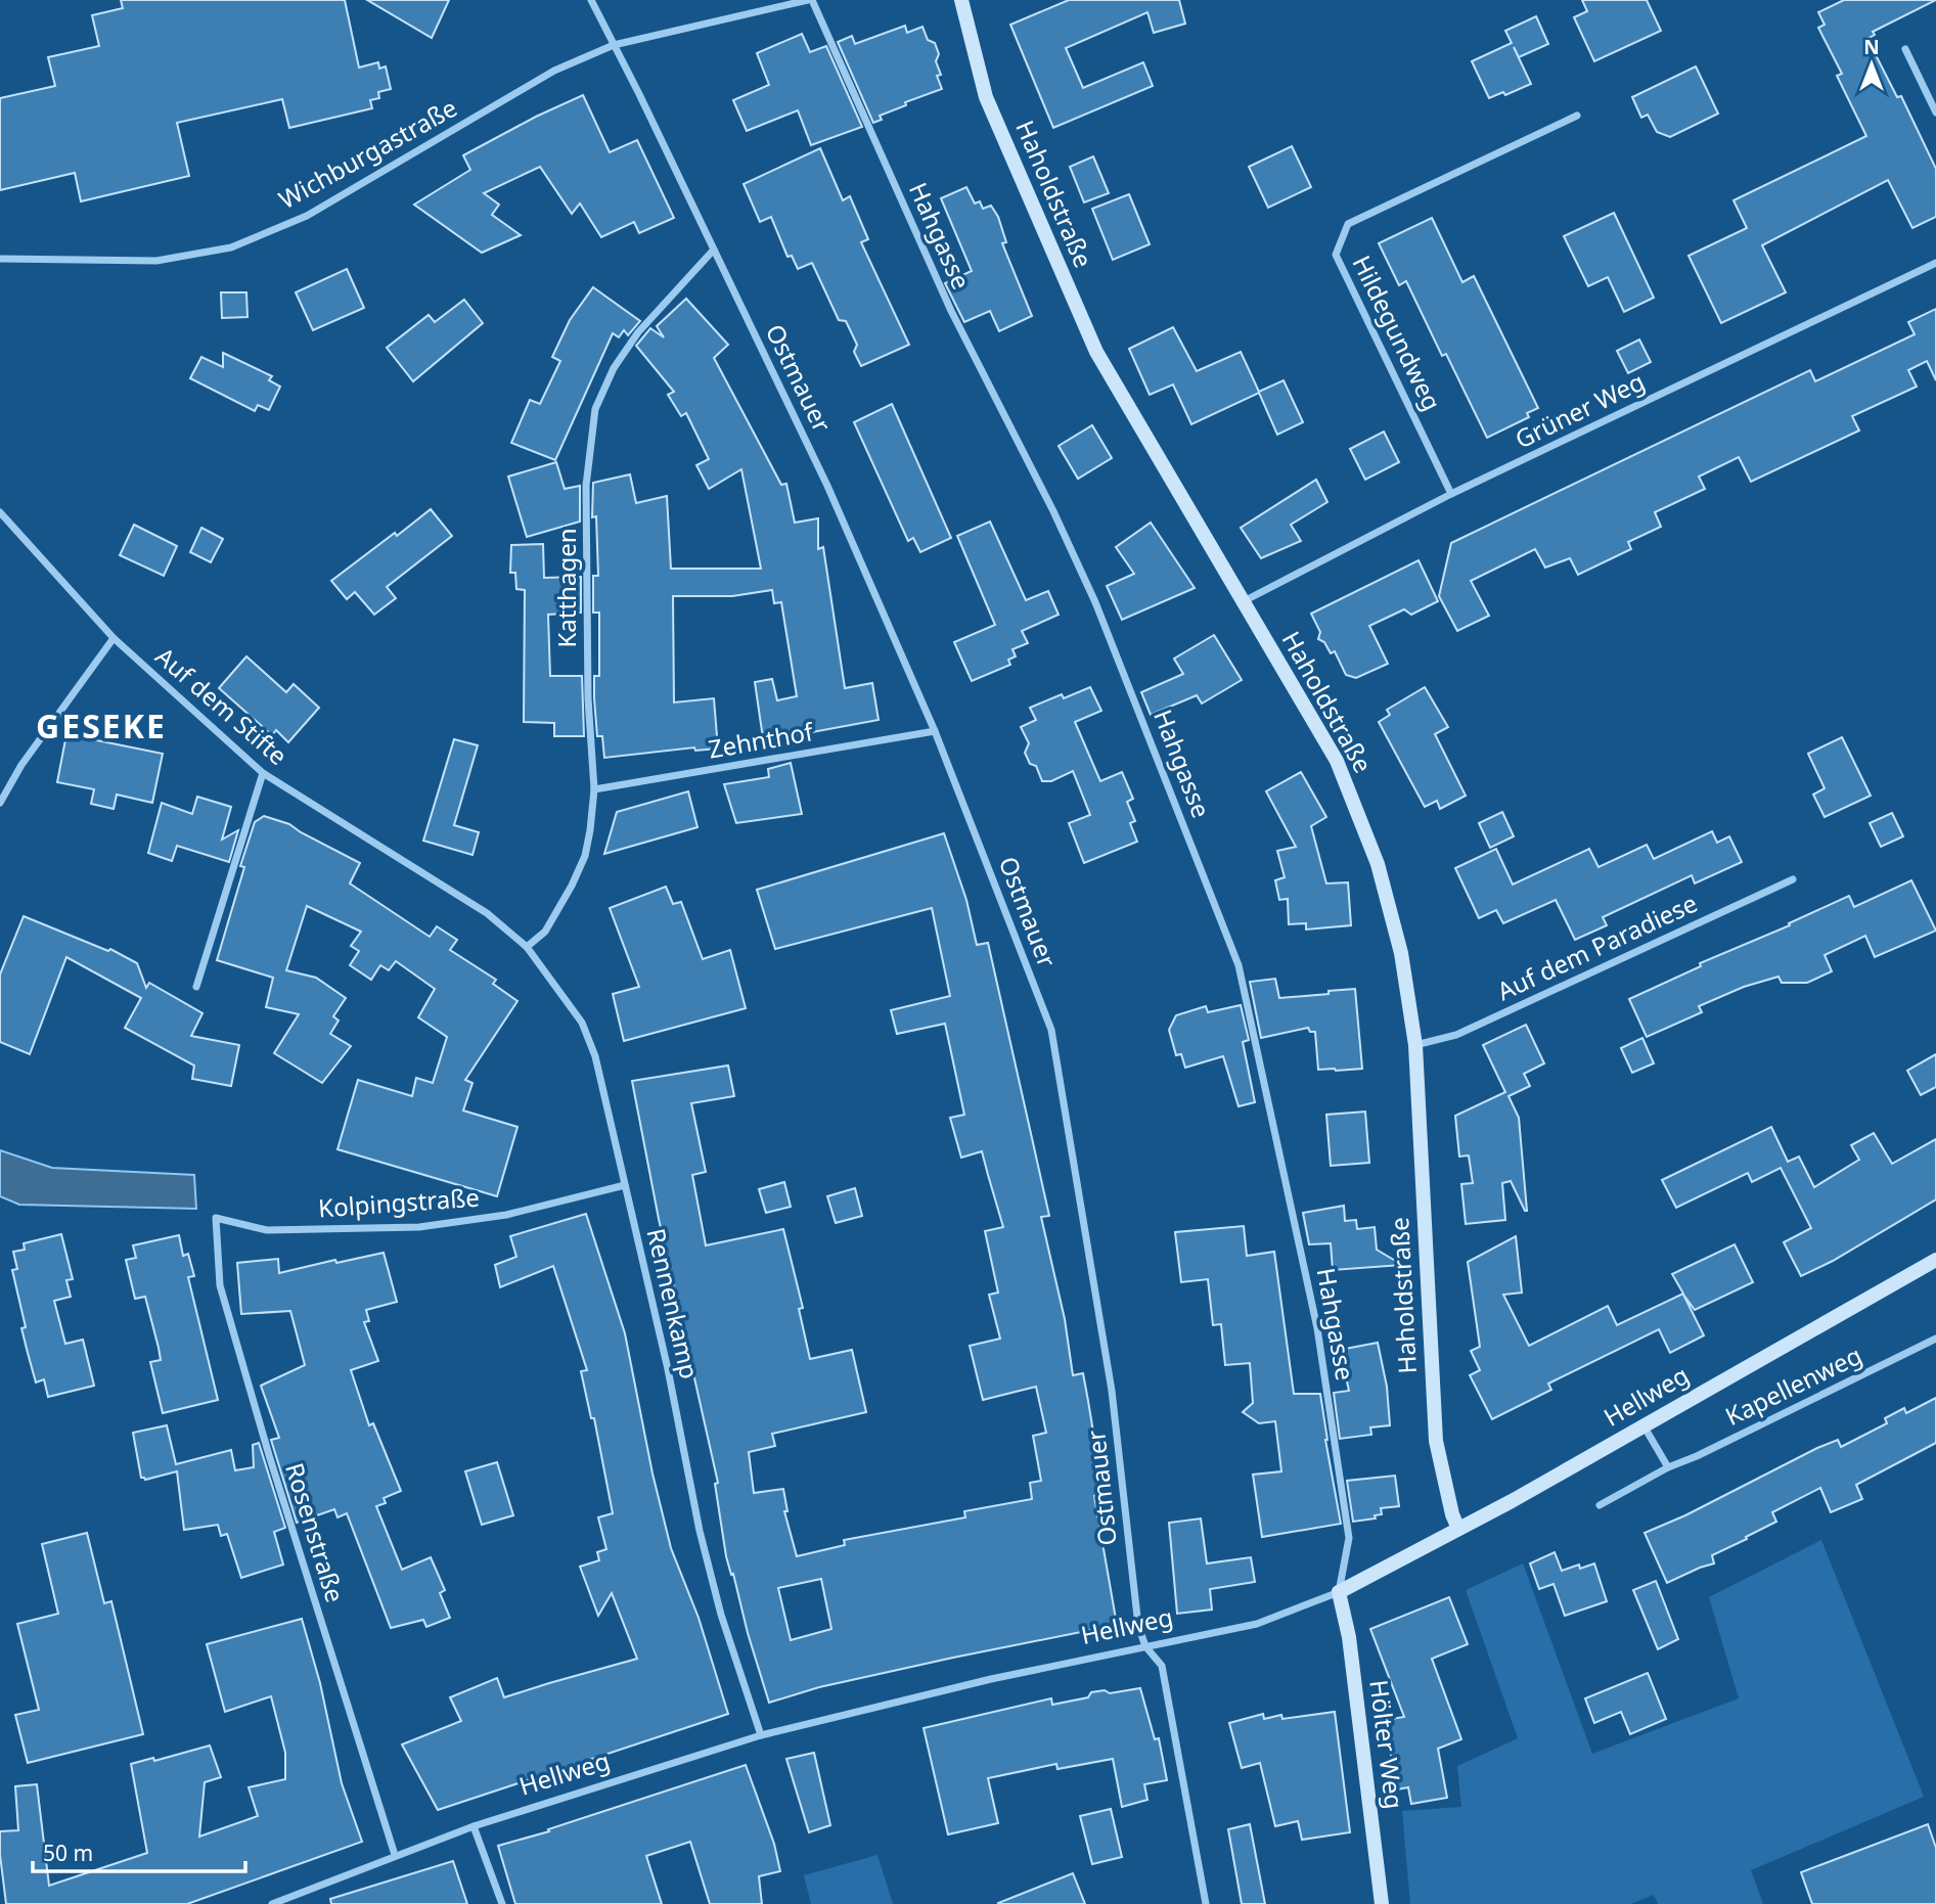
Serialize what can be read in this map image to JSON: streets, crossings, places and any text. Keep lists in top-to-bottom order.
{
  "streets": {
    "street": [
      "Wichburgastraße",
      "Haholdstraße",
      "Hahgasse",
      "Hildegundweg",
      "Ostmauer",
      "Grüner Weg",
      "Katthagen",
      "Auf dem Stifte",
      "Zehnthof",
      "Auf dem Paradiese",
      "Kolpingstraße",
      "Rennenkamp",
      "Kapellenweg",
      "Hellweg",
      "Rosenstraße",
      "Hölter Weg"
    ]
  },
  "crossings": [
    ["Wichburgastraße", "Hahgasse"],
    ["Wichburgastraße", "Ostmauer"],
    ["Haholdstraße", "Grüner Weg"],
    ["Haholdstraße", "Auf dem Paradiese"],
    ["Haholdstraße", "Hellweg"],
    ["Hahgasse", "Hellweg"],
    ["Hahgasse", "Hölter Weg"],
    ["Hildegundweg", "Grüner Weg"],
    ["Ostmauer", "Katthagen"],
    ["Ostmauer", "Zehnthof"],
    ["Ostmauer", "Hellweg"],
    ["Katthagen", "Zehnthof"],
    ["Katthagen", "Rennenkamp"],
    ["Auf dem Stifte", "Rennenkamp"],
    ["Kolpingstraße", "Rennenkamp"],
    ["Kolpingstraße", "Rosenstraße"],
    ["Rennenkamp", "Hellweg"],
    ["Hellweg", "Rosenstraße"],
    ["Hellweg", "Hölter Weg"]
  ],
  "districts": ["GESEKE"],
  "scale_bar": "50 m",
  "north": "top"
}
